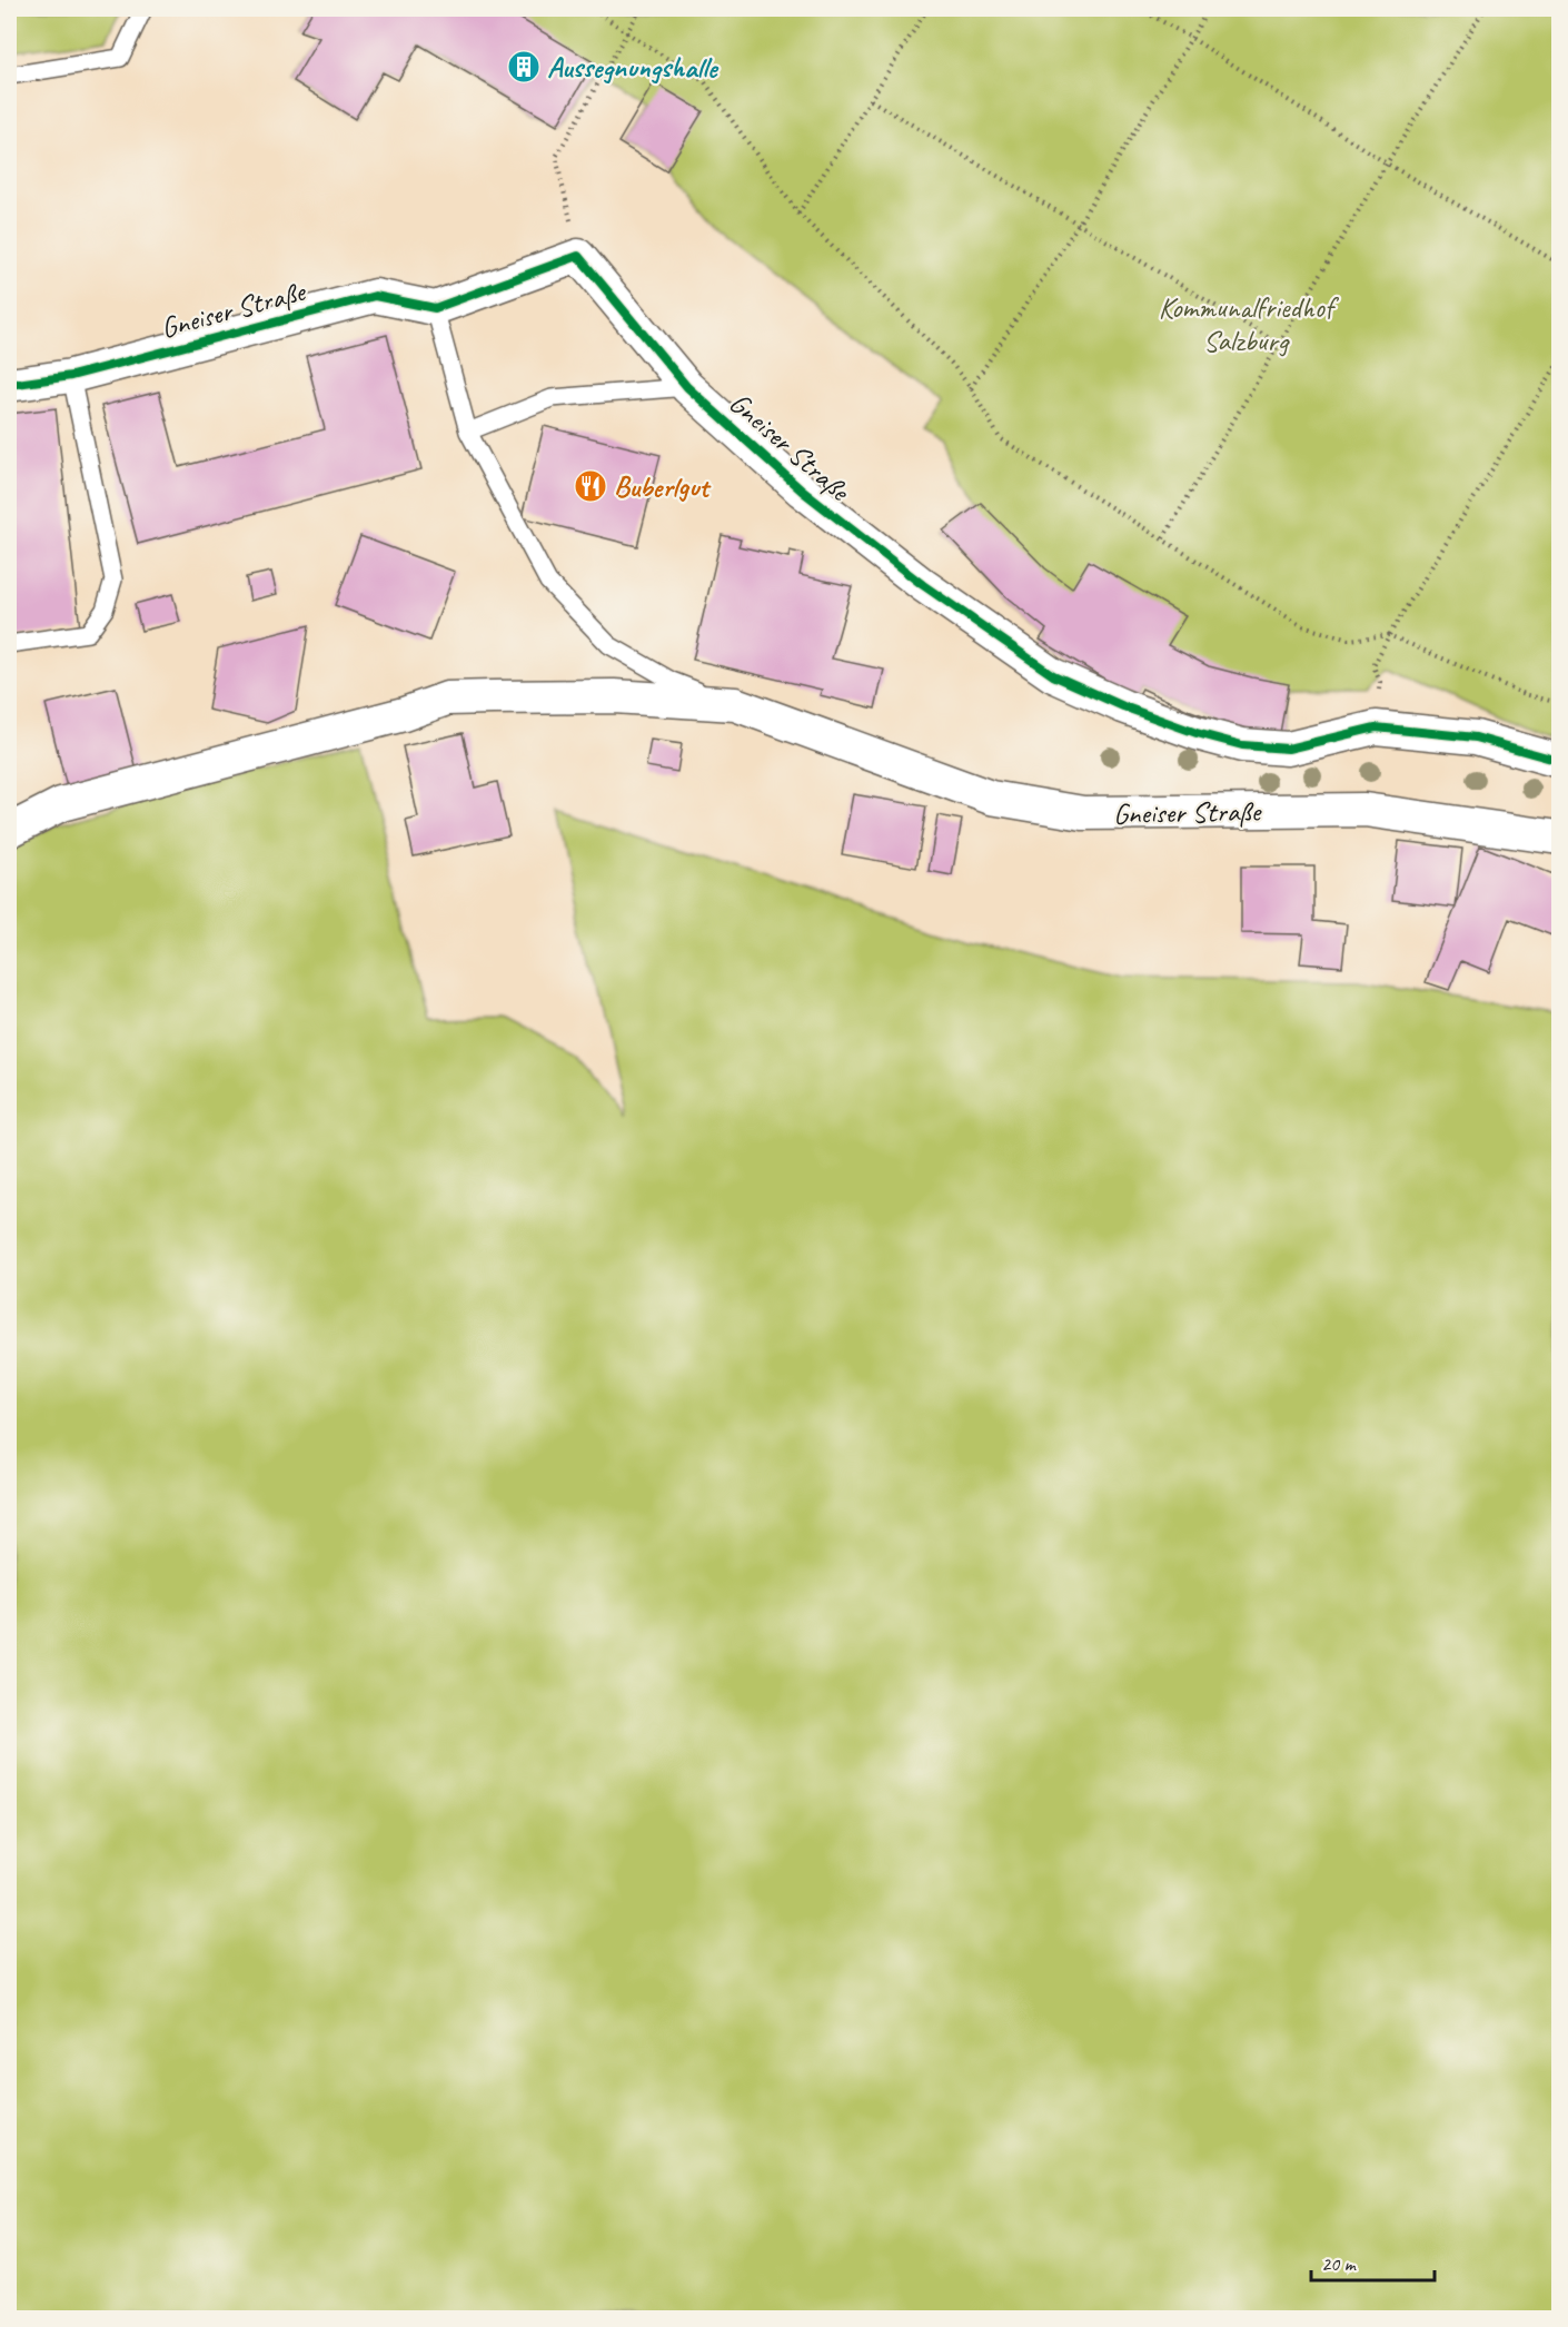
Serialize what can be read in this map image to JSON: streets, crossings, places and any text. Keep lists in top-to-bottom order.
{
  "streets": {
    "street": ["Gneiser Straße"]
  },
  "parks": ["Kommunalfriedhof Salzburg"],
  "places": {
    "building": ["Aussegnungshalle"],
    "restaurant": ["Buberlgut"]
  },
  "scale_bar": "20 m"
}
